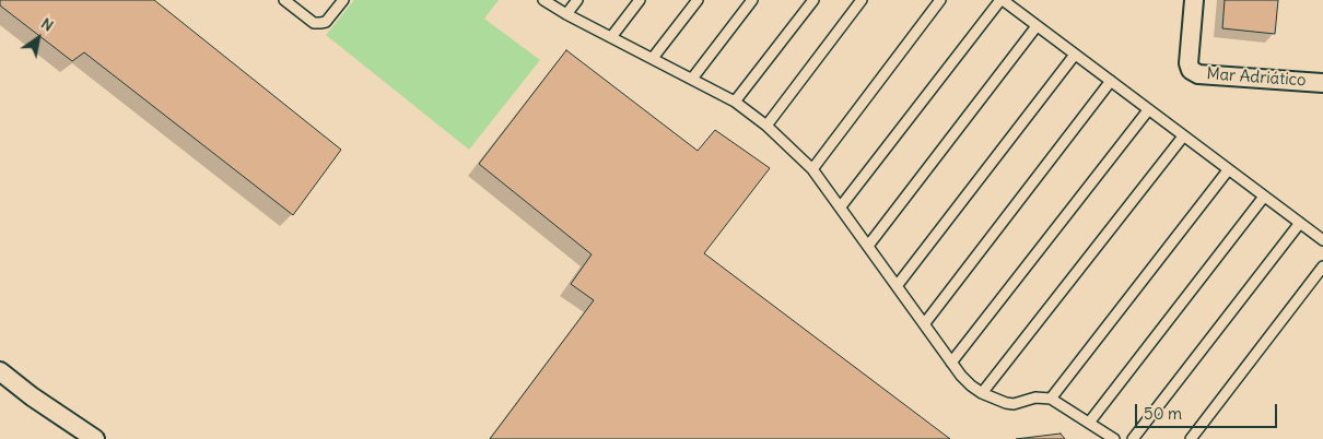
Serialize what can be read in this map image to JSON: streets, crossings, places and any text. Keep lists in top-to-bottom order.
{
  "streets": {
    "street": ["Mar Adriático"]
  },
  "scale_bar": "50 m",
  "north": "top right"
}
